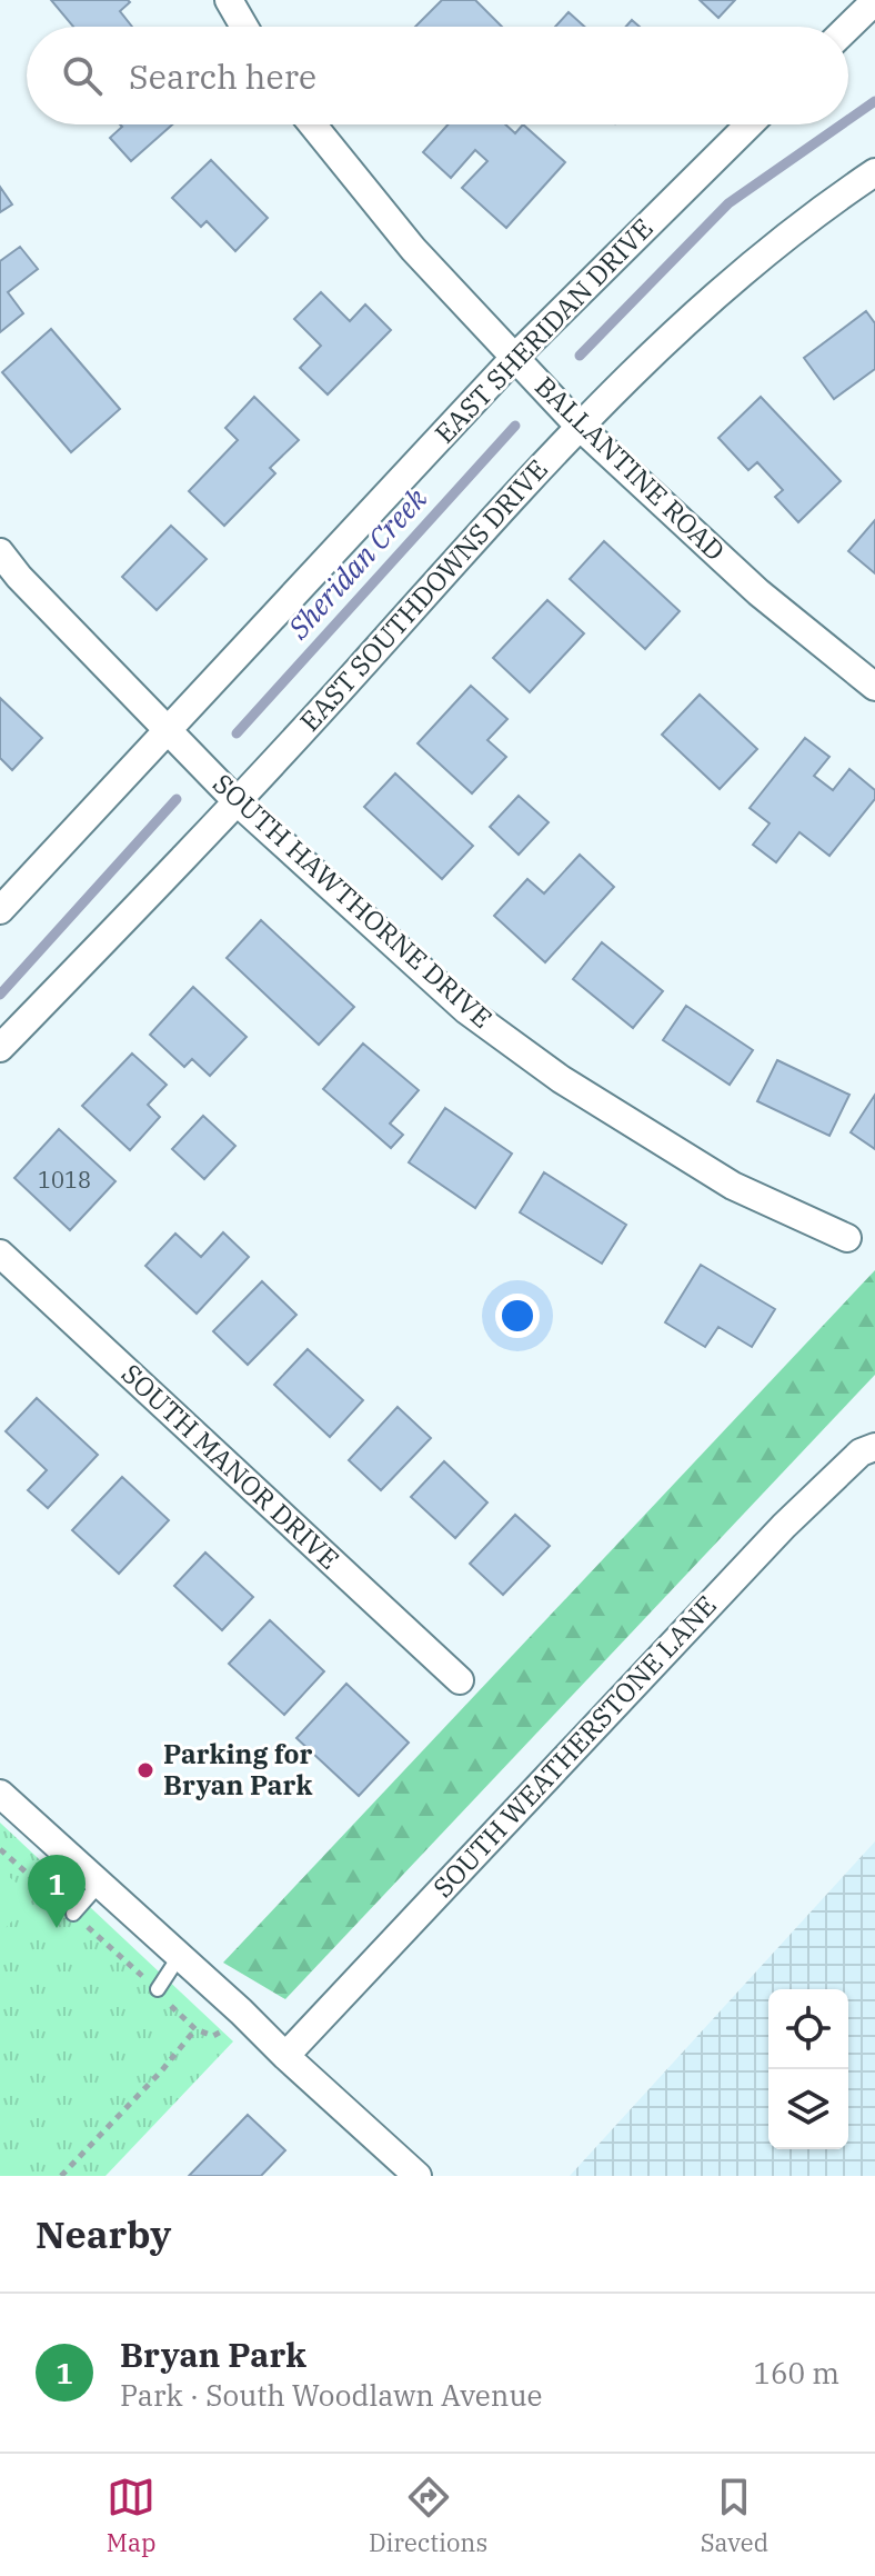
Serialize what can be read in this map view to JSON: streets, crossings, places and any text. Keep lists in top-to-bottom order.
{
  "streets": {
    "street": [
      "EAST SHERIDAN DRIVE",
      "BALLANTINE ROAD",
      "EAST SOUTHDOWNS DRIVE",
      "SOUTH HAWTHORNE DRIVE",
      "SOUTH MANOR DRIVE",
      "SOUTH WEATHERSTONE LANE"
    ]
  },
  "crossings": [
    ["EAST SHERIDAN DRIVE", "BALLANTINE ROAD"],
    ["EAST SHERIDAN DRIVE", "SOUTH HAWTHORNE DRIVE"],
    ["BALLANTINE ROAD", "EAST SOUTHDOWNS DRIVE"],
    ["EAST SOUTHDOWNS DRIVE", "SOUTH HAWTHORNE DRIVE"]
  ],
  "water": ["Sheridan Creek"],
  "places": ["Parking for Bryan Park"],
  "house_numbers": ["1018"],
  "page": {
    "search": "Search here",
    "pins": "1",
    "heading": "Nearby",
    "list": [
      {
        "mark": "1",
        "name": "Bryan Park",
        "note": "Park · South Woodlawn Avenue",
        "value": "160 m"
      }
    ],
    "nav": ["Map", "Directions", "Saved"]
  }
}
